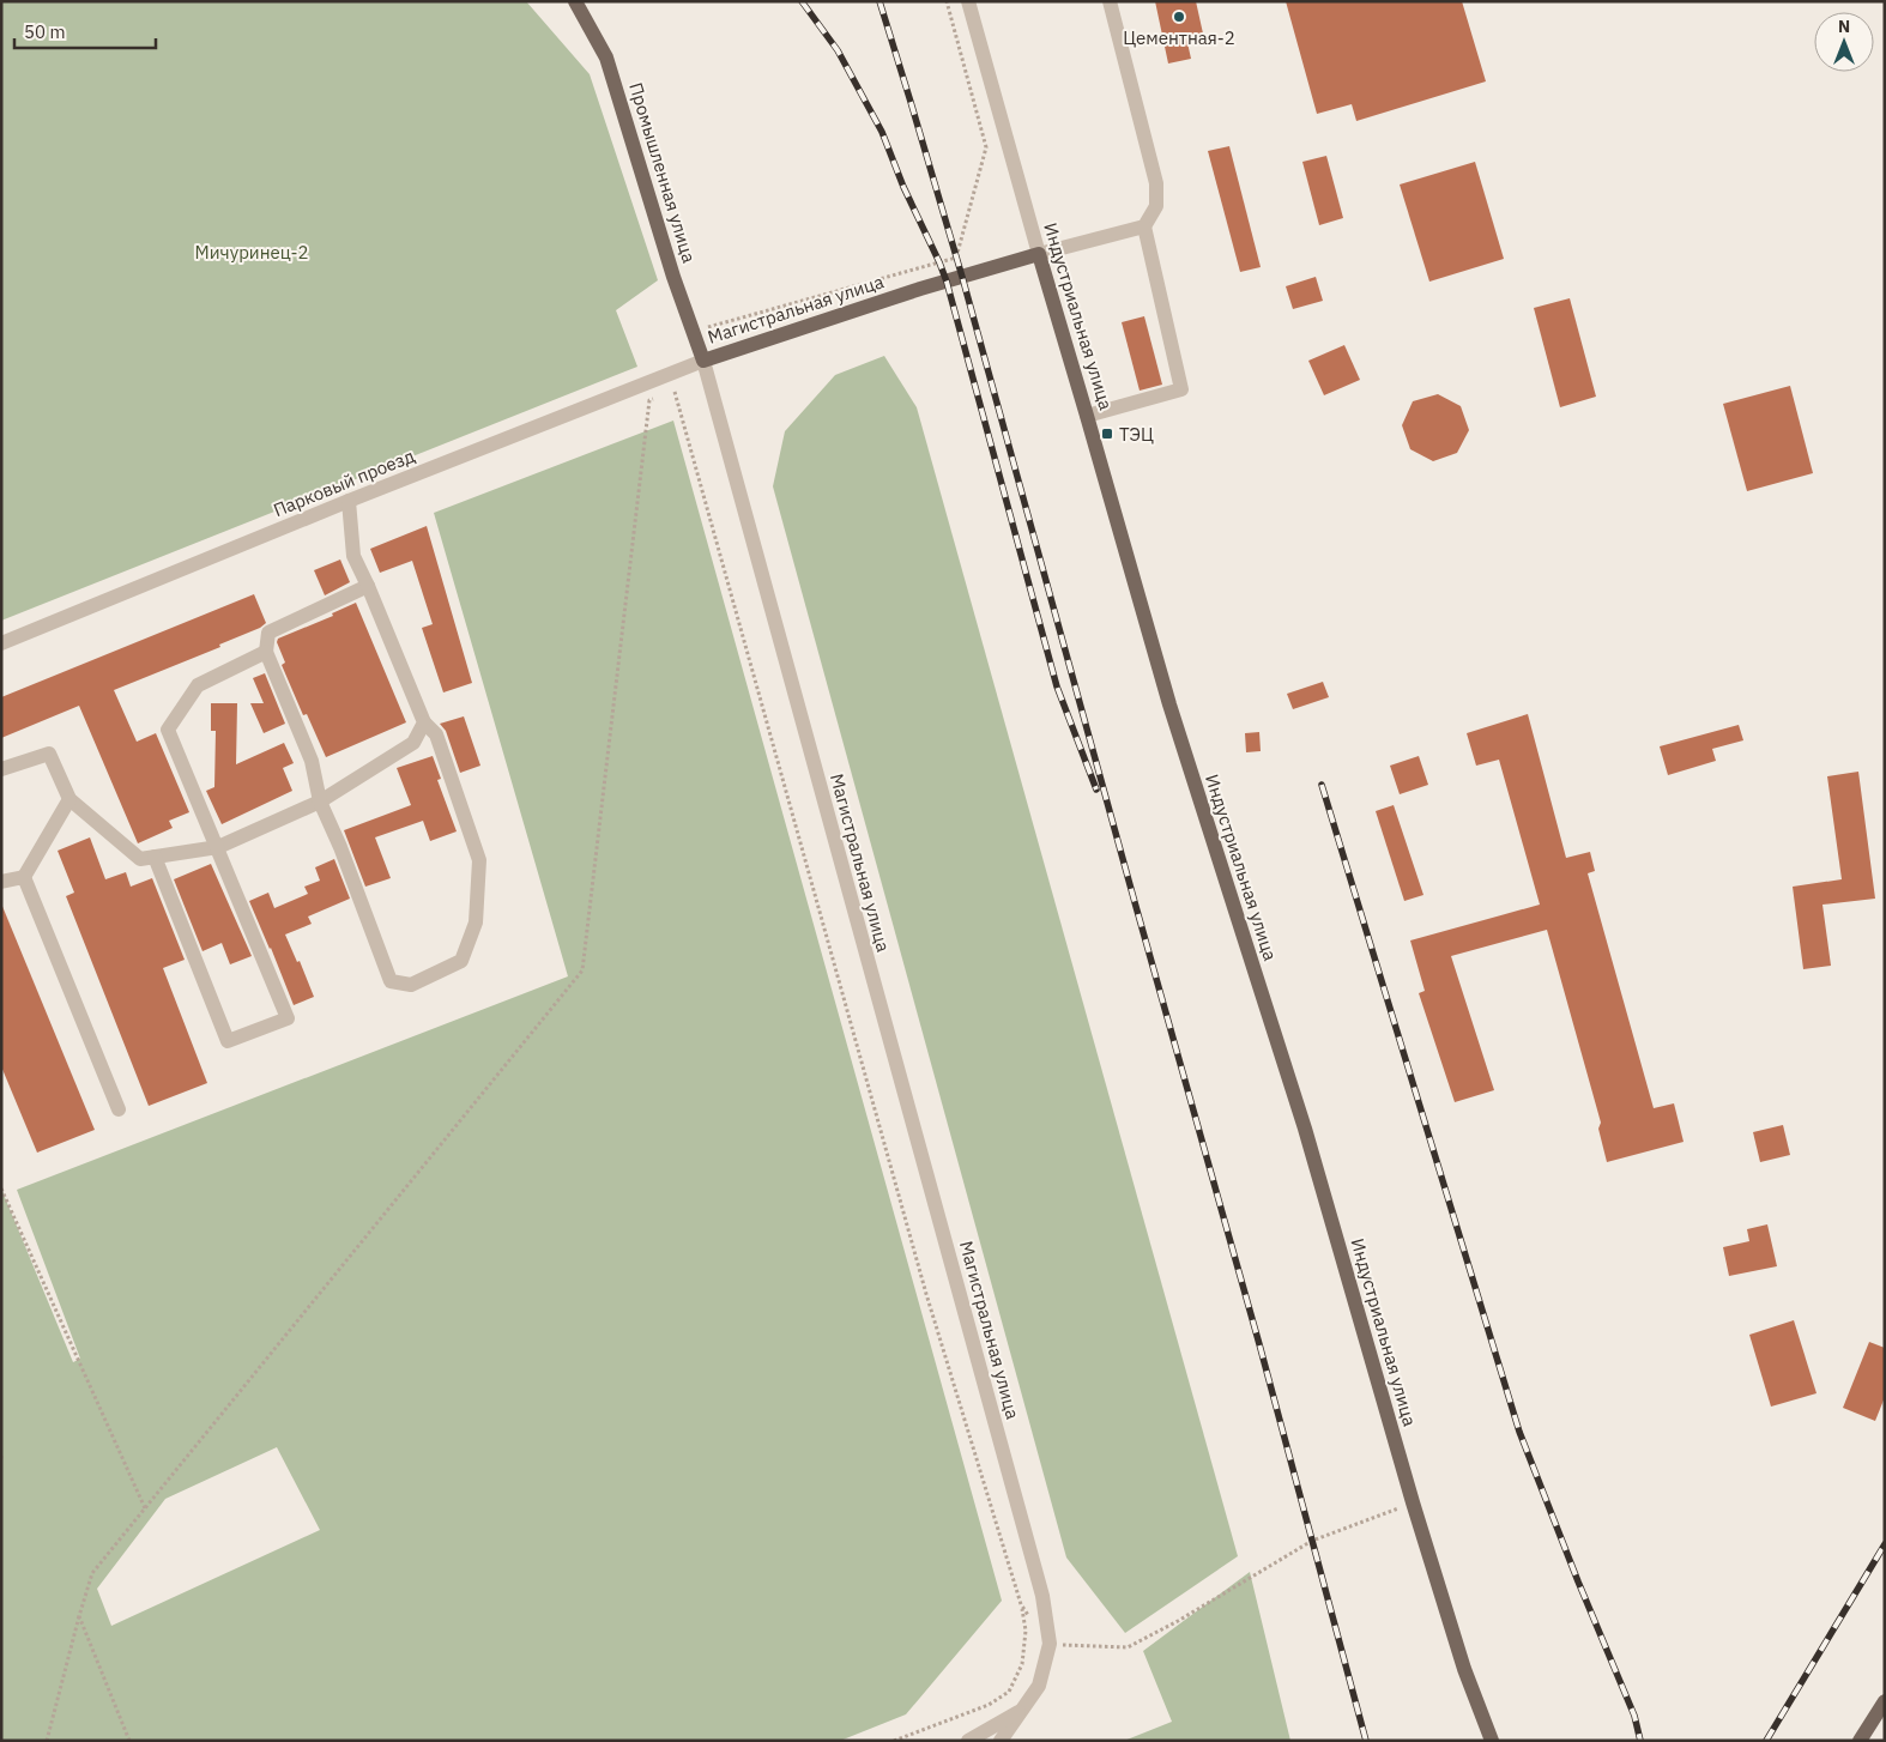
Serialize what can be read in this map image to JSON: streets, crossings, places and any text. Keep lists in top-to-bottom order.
{
  "streets": {
    "main road": ["Промышленная улица", "Магистральная улица", "Индустриальная улица"],
    "street": ["Парковый проезд"]
  },
  "crossings": [
    ["Промышленная улица", "Магистральная улица"],
    ["Промышленная улица", "Парковый проезд"],
    ["Магистральная улица", "Индустриальная улица"],
    ["Магистральная улица", "Парковый проезд"]
  ],
  "parks": ["Мичуринец-2"],
  "places": {
    "other": ["Цементная-2"],
    "transit": ["ТЭЦ"]
  },
  "scale_bar": "50 m",
  "north": "top"
}
